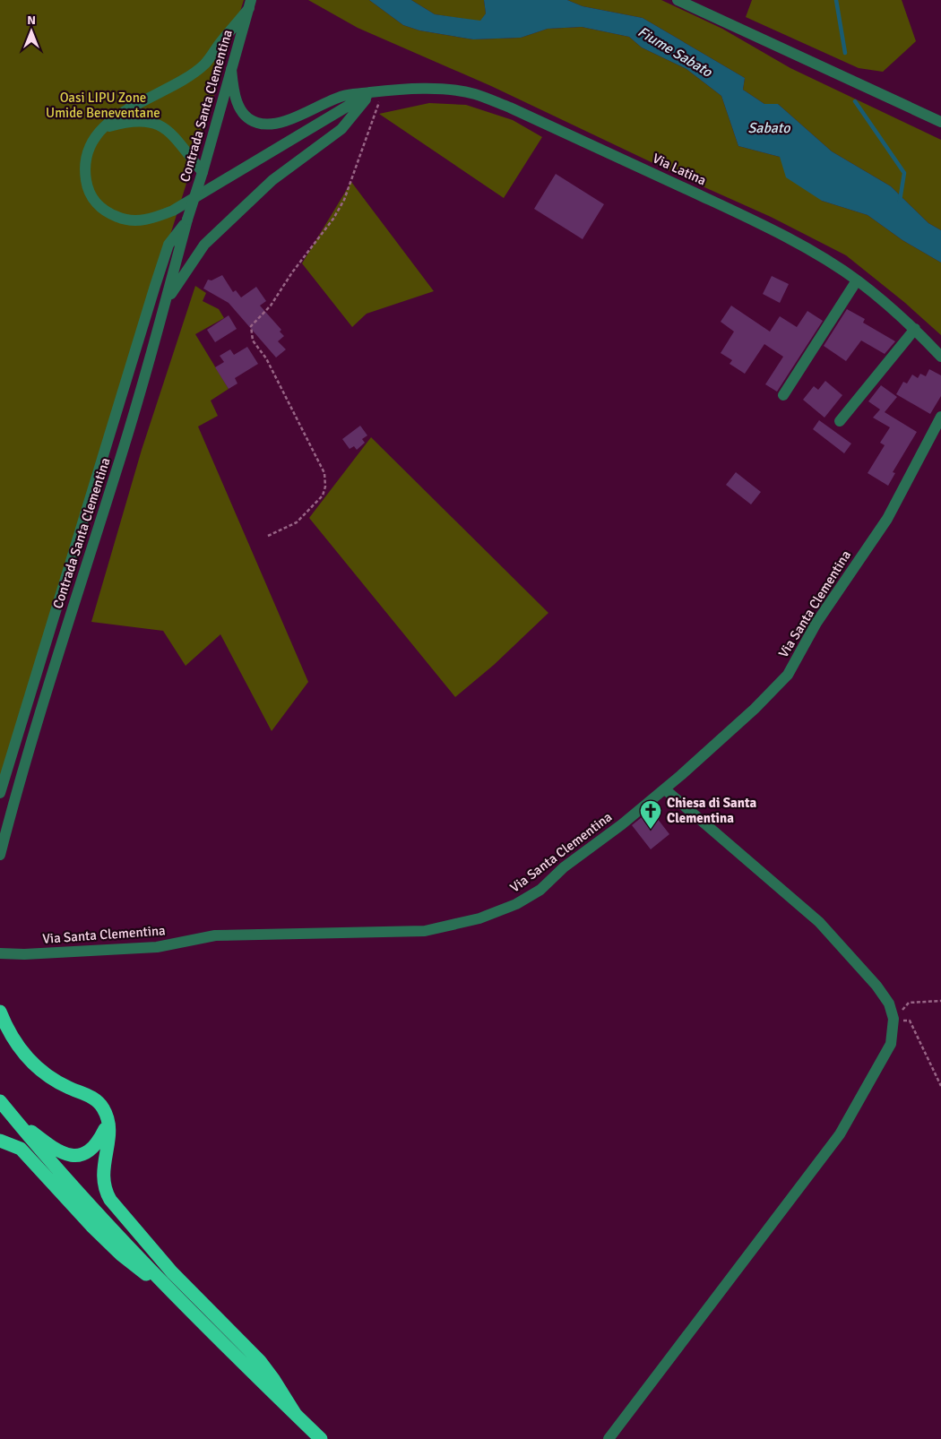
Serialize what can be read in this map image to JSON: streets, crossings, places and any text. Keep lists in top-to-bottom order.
{
  "streets": {
    "street": ["Contrada Santa Clementina", "Via Latina", "Via Santa Clementina"]
  },
  "crossings": [
    ["Contrada Santa Clementina", "Via Latina"]
  ],
  "water": ["Fiume Sabato", "Sabato"],
  "parks": ["Oasi LIPU Zone Umide Beneventane"],
  "places": {
    "church": ["Chiesa di Santa Clementina"]
  },
  "north": "top"
}
